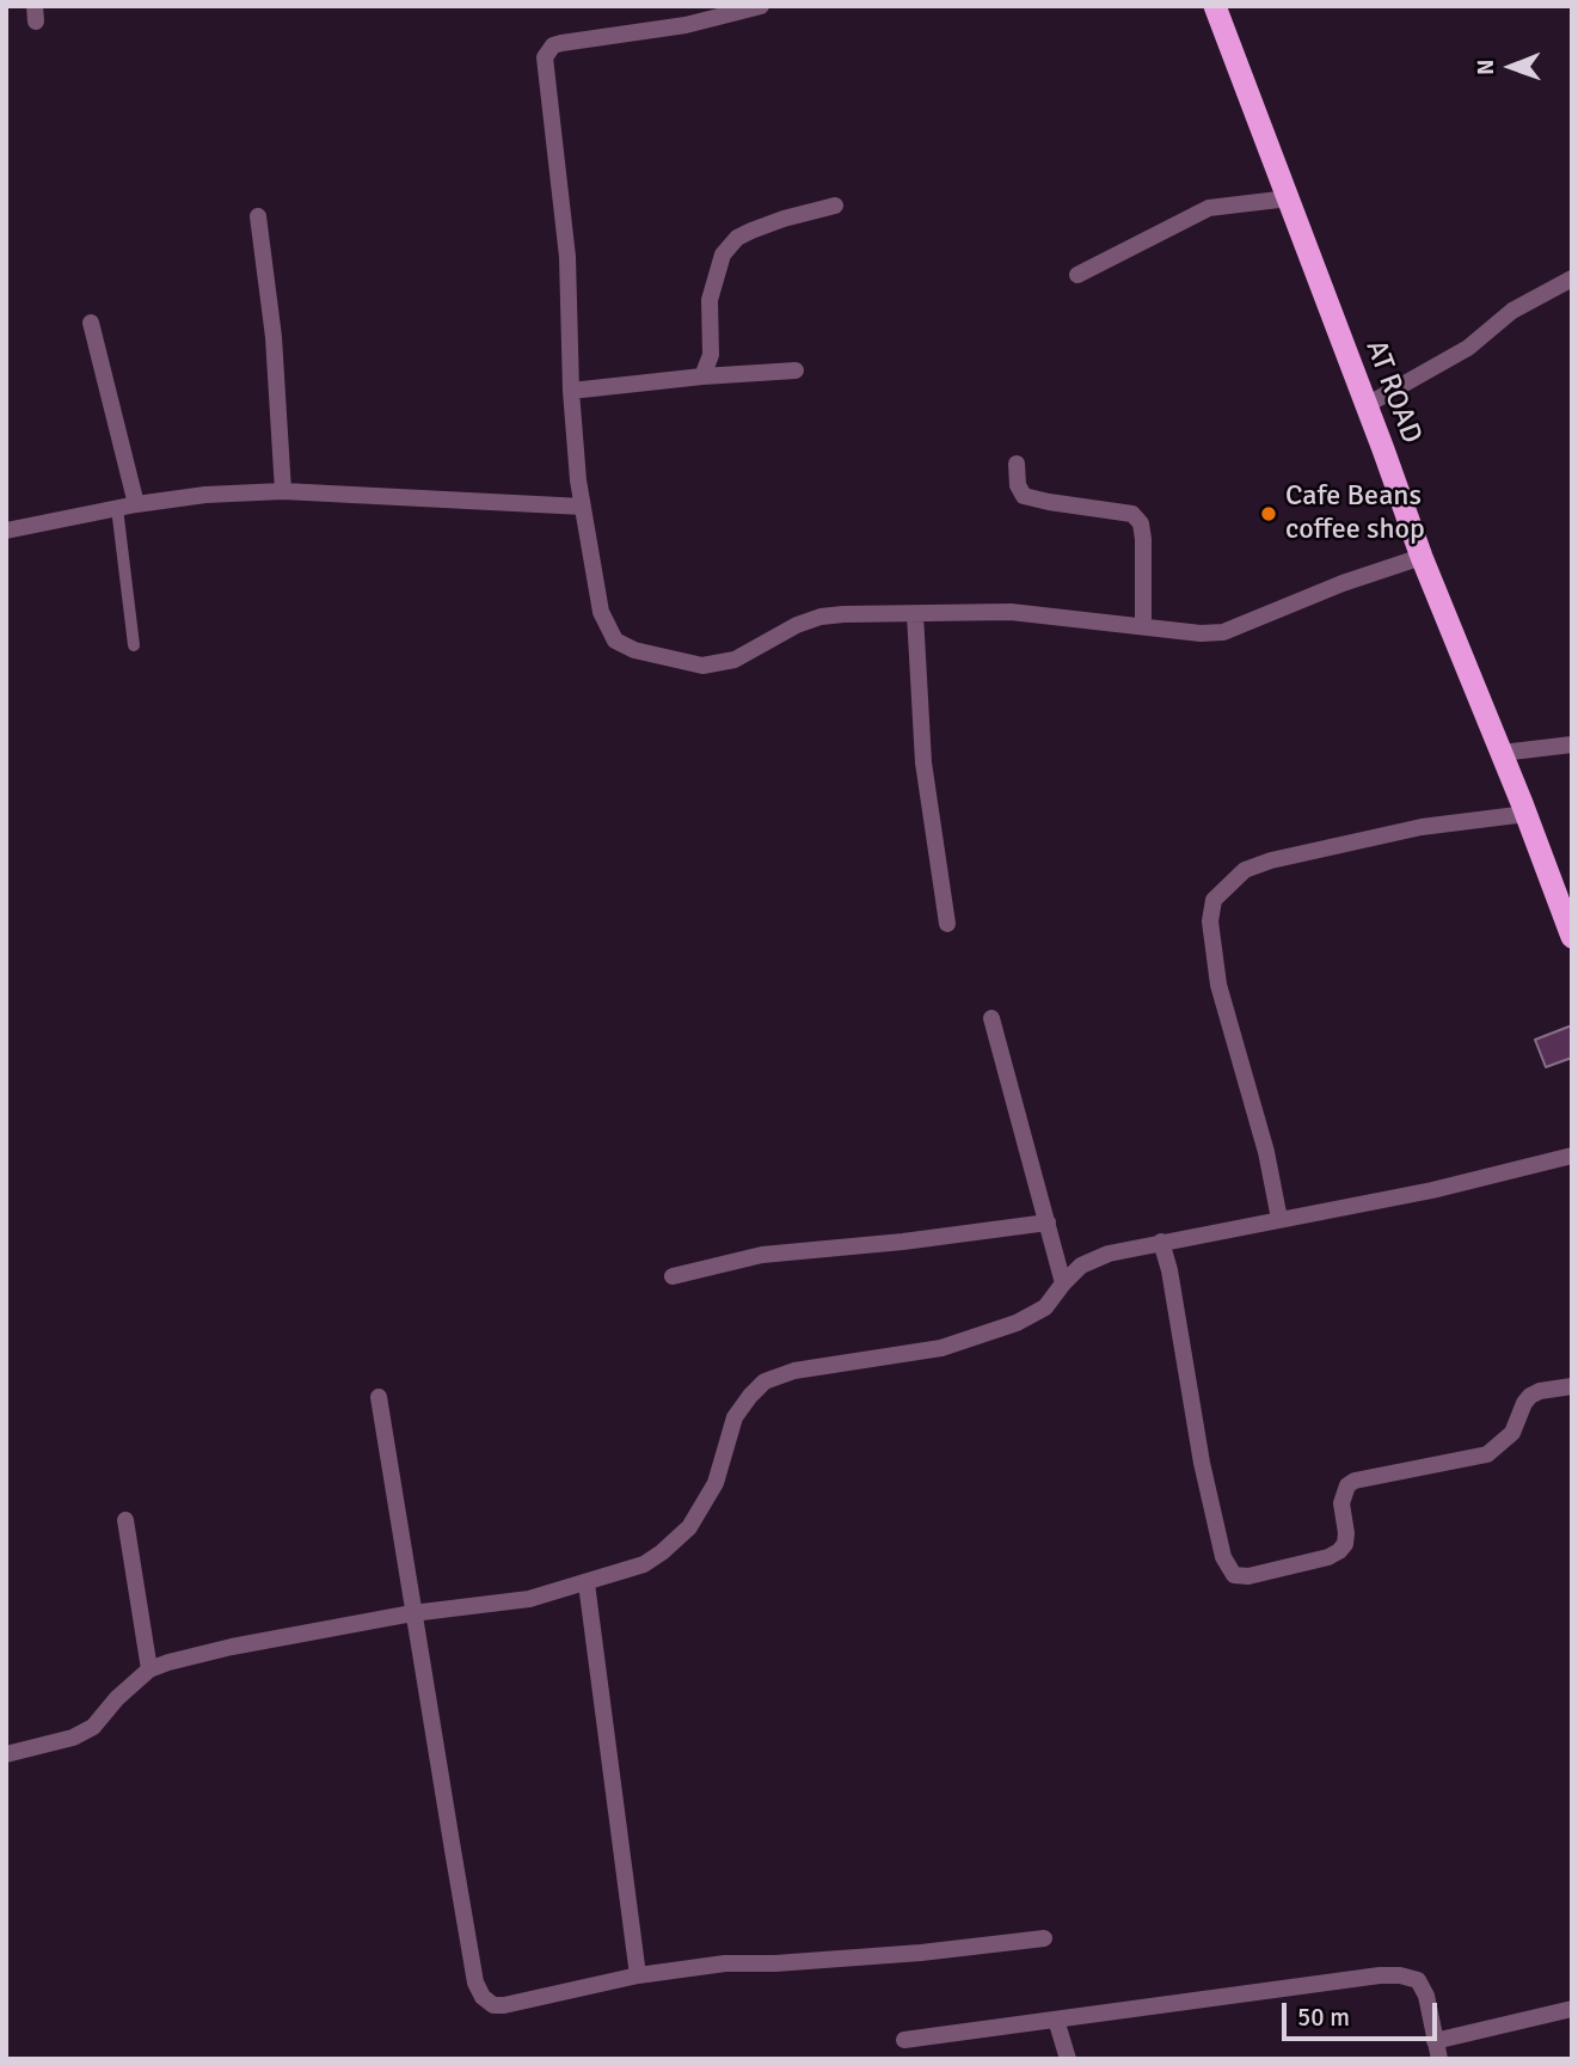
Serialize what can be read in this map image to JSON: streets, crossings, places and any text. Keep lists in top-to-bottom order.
{
  "streets": {
    "highway": ["AT ROAD"]
  },
  "places": ["Cafe Beans coffee shop"],
  "scale_bar": "50 m",
  "north": "left"
}
